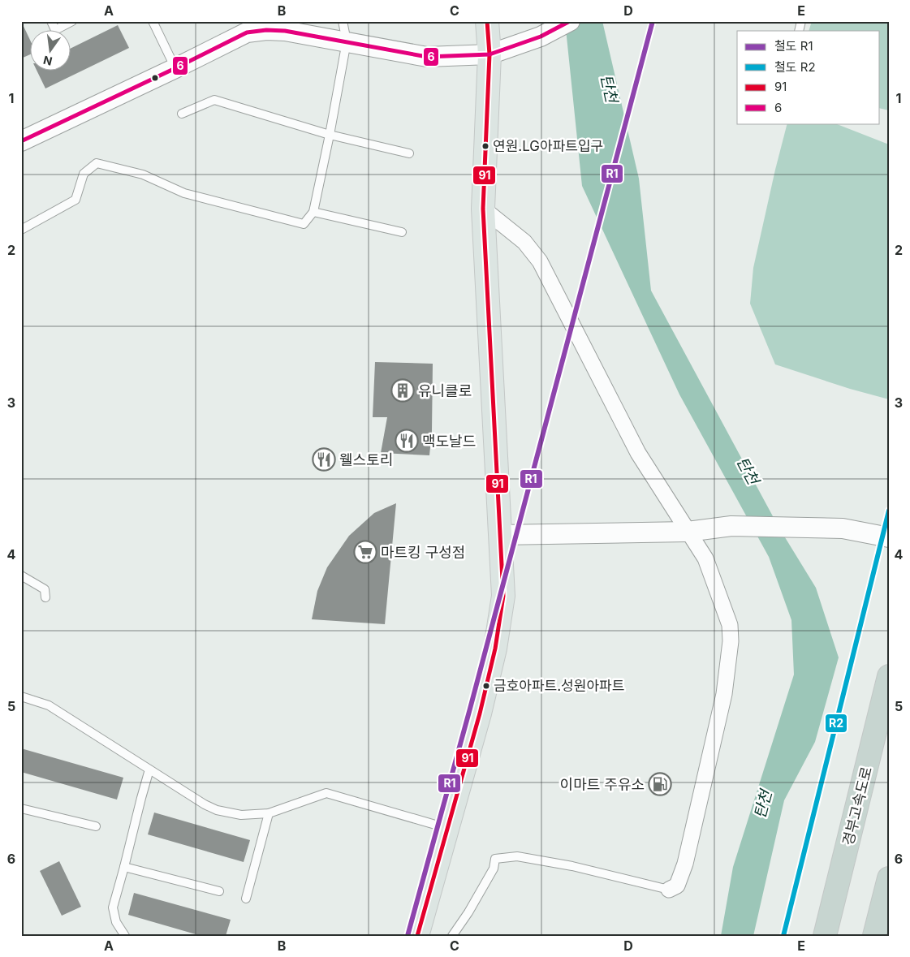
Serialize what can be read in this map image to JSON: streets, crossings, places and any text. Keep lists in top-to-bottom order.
{
  "streets": {
    "highway": ["경부고속도로"]
  },
  "water": ["탄천"],
  "places": {
    "other": ["연원.LG아파트입구", "금호아파트.성원아파트"],
    "building": ["유니클로"],
    "restaurant": ["맥도날드", "웰스토리"],
    "supermarket": ["마트킹 구성점"],
    "fuel station": ["이마트 주유소"]
  },
  "lines": [
    "rail line R1",
    "transit line 91",
    "transit line 6",
    "rail line R2"
  ],
  "legend": [
    "철도 R1",
    "철도 R2",
    "91",
    "6"
  ],
  "north": "bottom",
  "grid": {
    "columns": [
      "A",
      "B",
      "C",
      "D",
      "E"
    ],
    "rows": [
      "1",
      "2",
      "3",
      "4",
      "5",
      "6"
    ]
  }
}
